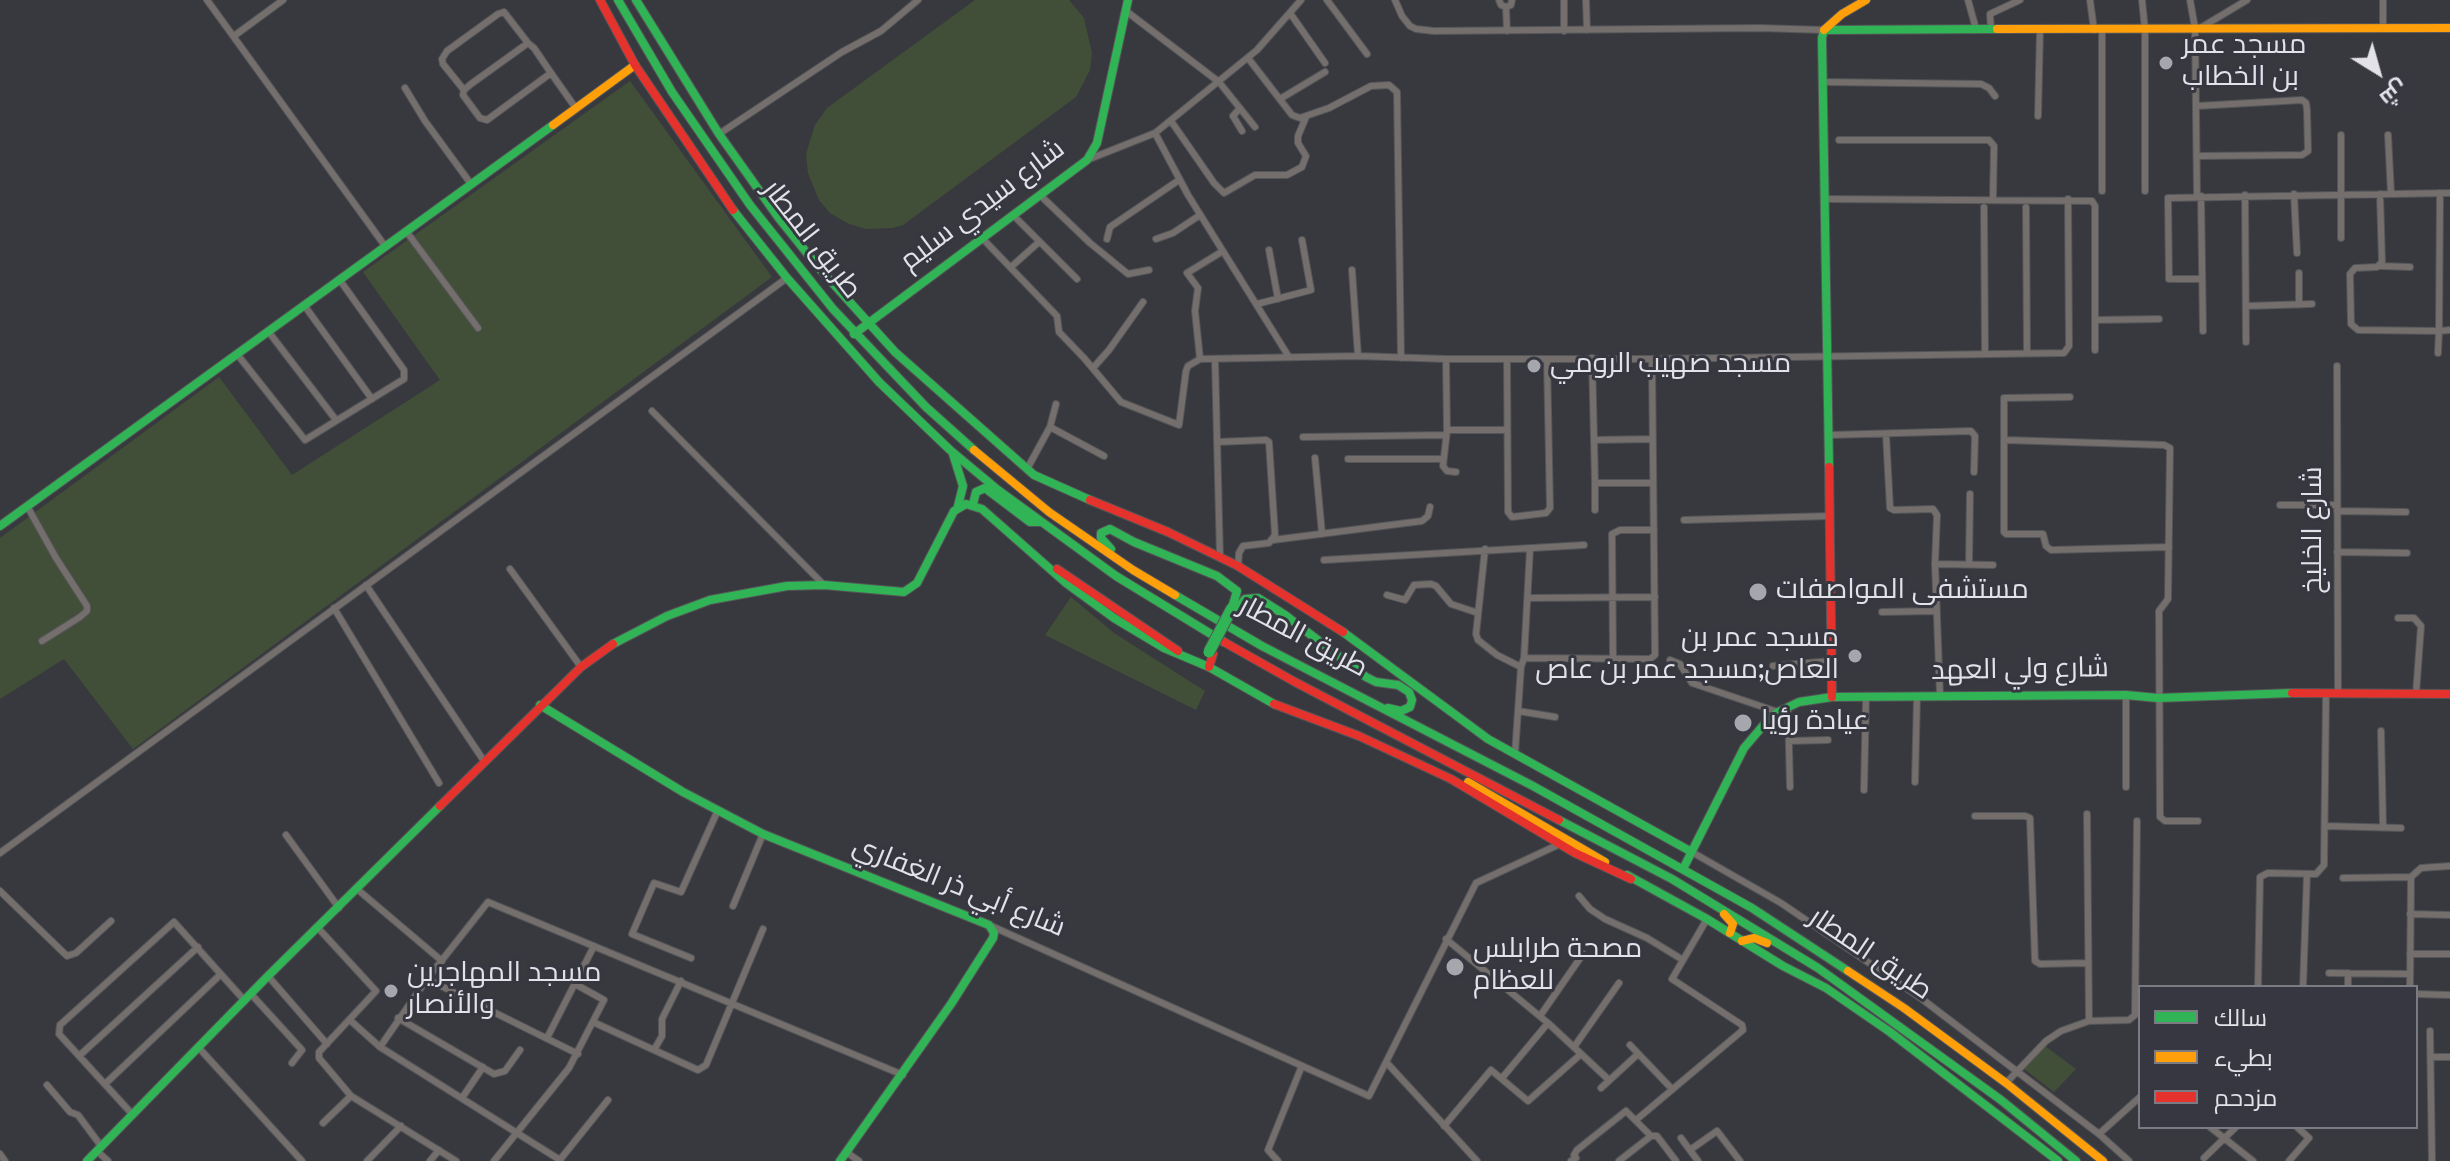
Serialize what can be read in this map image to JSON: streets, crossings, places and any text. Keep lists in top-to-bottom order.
{
  "streets": {
    "main road": [
      "شارع سيدي سليم",
      "طريق المطار",
      "شارع ولي العهد",
      "شارع أبي ذر الغفاري"
    ],
    "street": ["شارع الخليخ"]
  },
  "crossings": [
    ["شارع سيدي سليم", "طريق المطار"],
    ["شارع الخليخ", "شارع ولي العهد"]
  ],
  "places": [
    "مسجد عمر بن الخطاب",
    "مسجد صهيب الرومي",
    "مستشفى المواصفات",
    "مسجد عمر بن العاص;مسجد عمر بن عاص",
    "عيادة رؤيا",
    "مصحة طرابلس للعظام",
    "مسجد المهاجرين والأنصار"
  ],
  "legend": ["سالك", "بطيء", "مزدحم"],
  "north": "bottom right"
}
